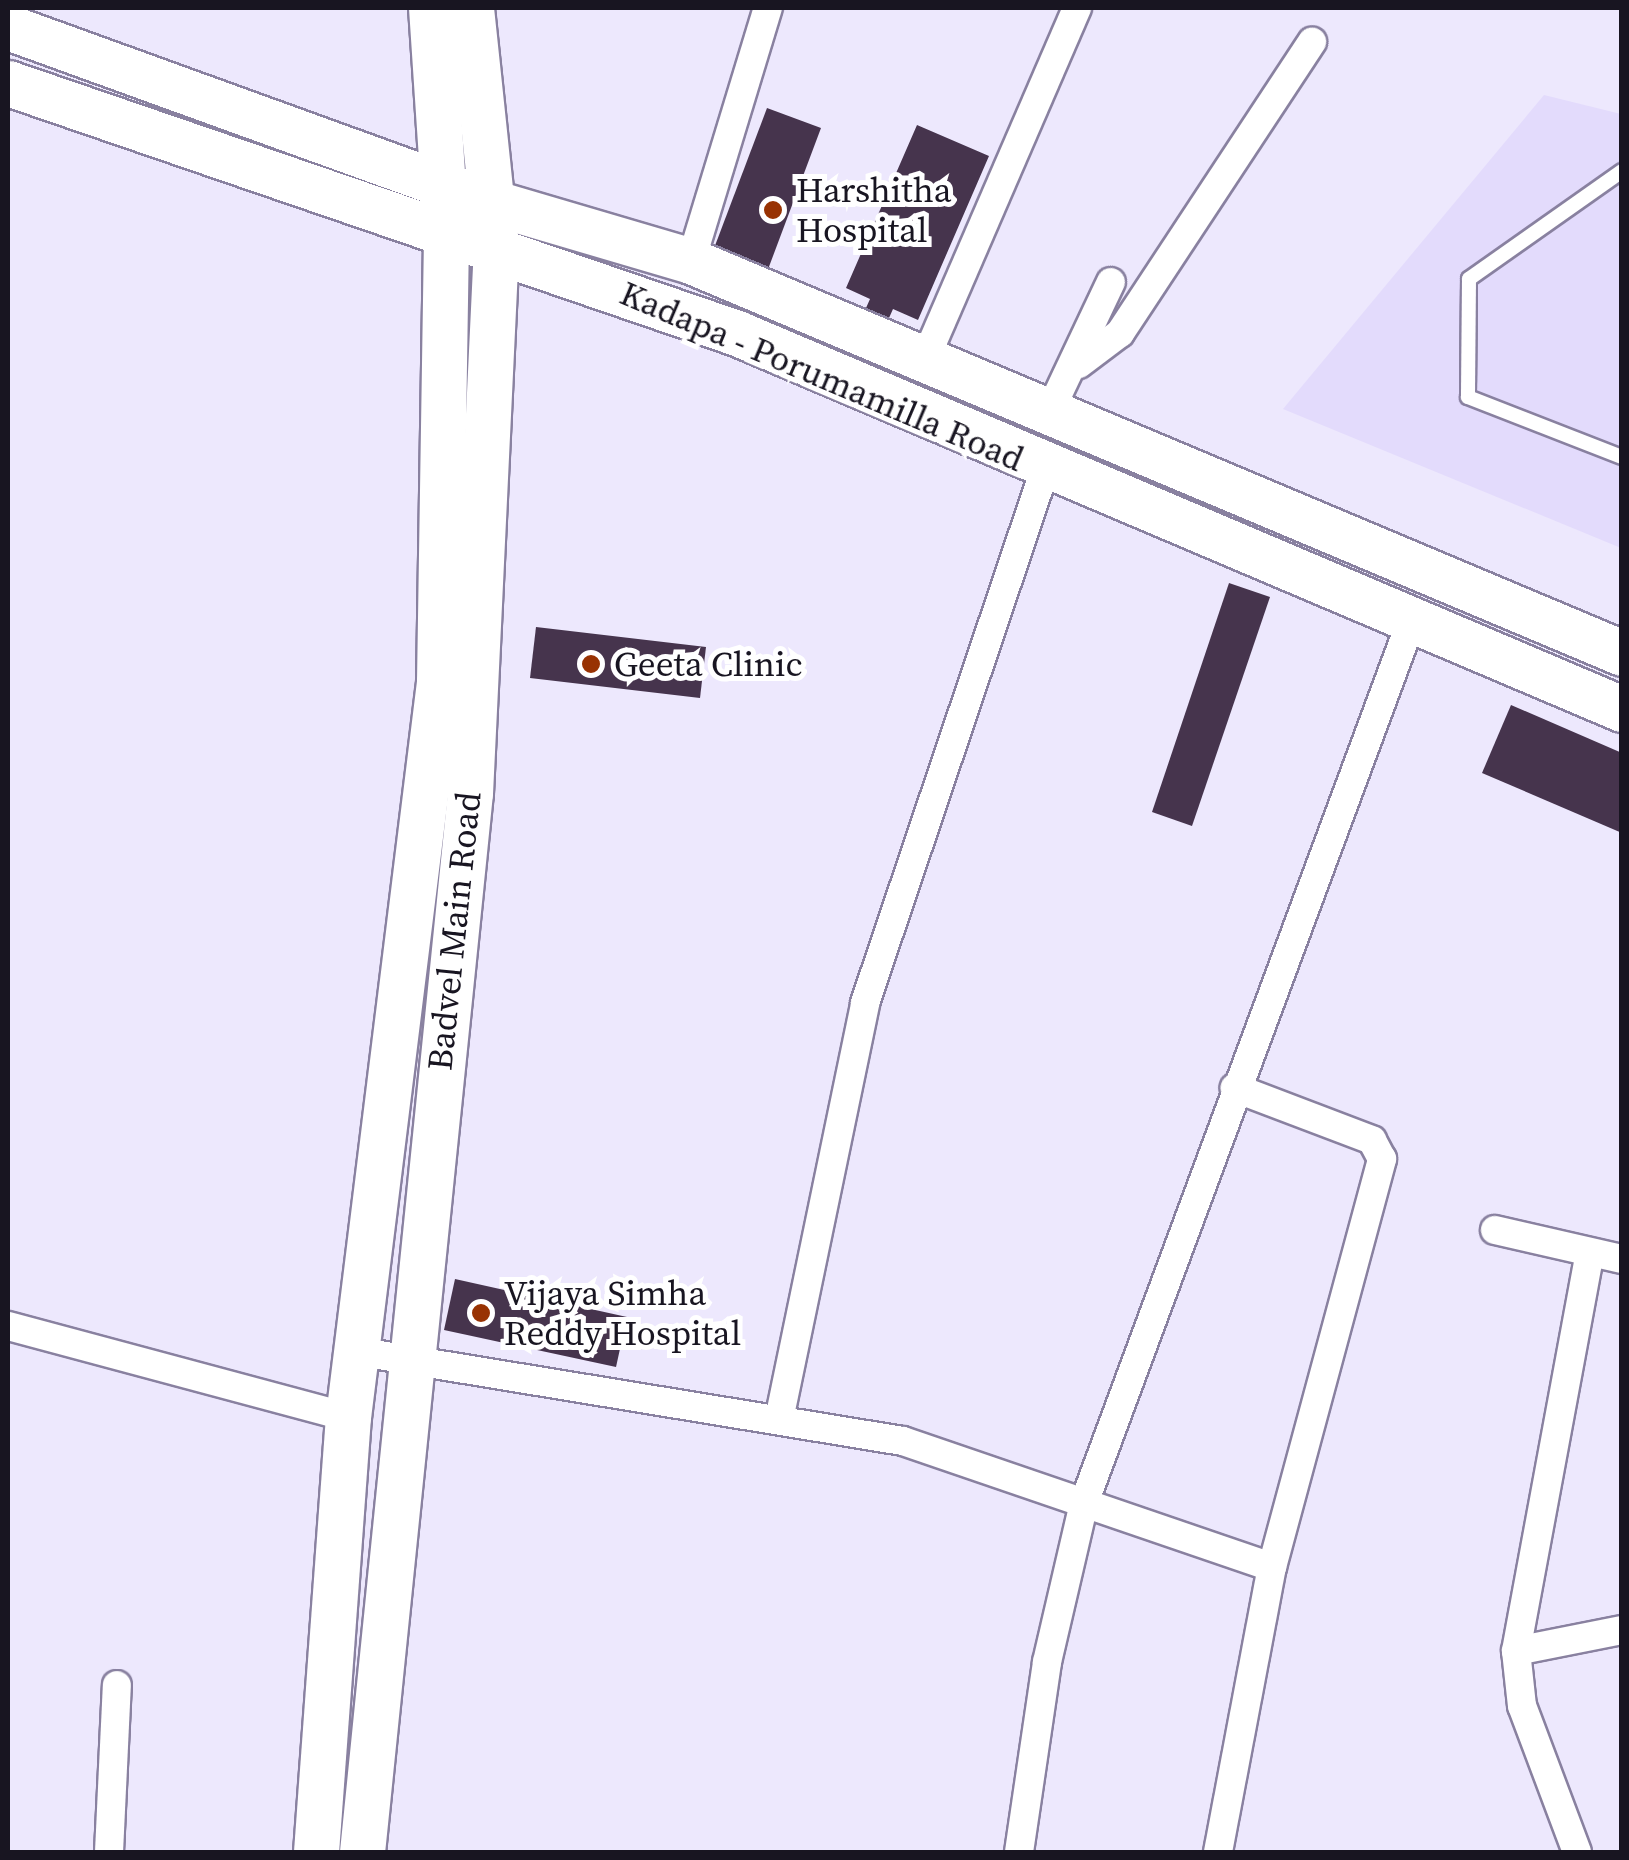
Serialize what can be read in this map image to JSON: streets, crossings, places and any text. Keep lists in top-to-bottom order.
{
  "streets": {
    "main road": ["Kadapa - Porumamilla Road", "Badvel Main Road"]
  },
  "crossings": [
    ["Kadapa - Porumamilla Road", "Badvel Main Road"]
  ],
  "places": ["Harshitha Hospital", "Geeta Clinic", "Vijaya Simha Reddy Hospital"]
}
